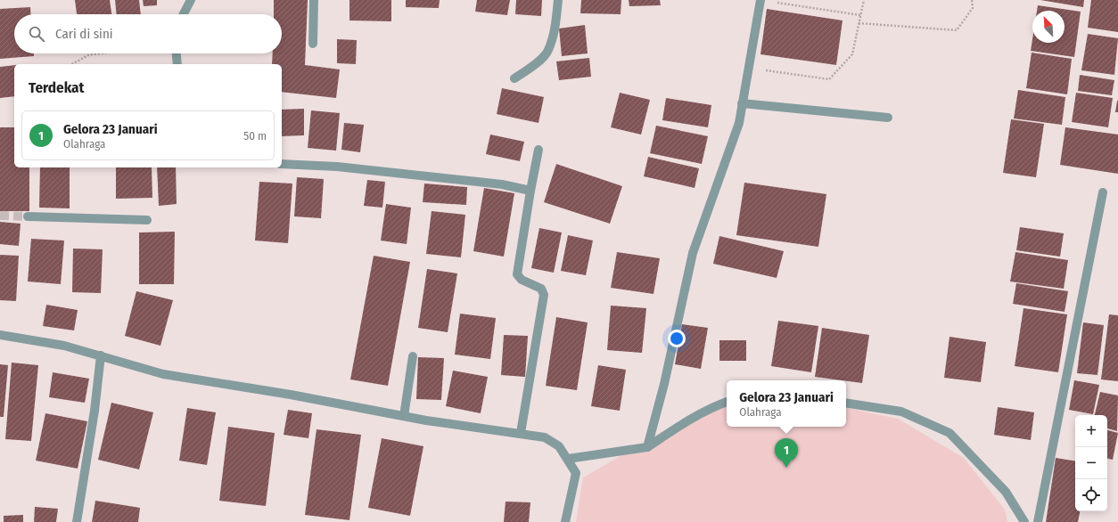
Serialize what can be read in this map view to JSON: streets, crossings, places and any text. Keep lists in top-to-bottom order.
{
  "north": "top left",
  "page": {
    "search": "Cari di sini",
    "heading": "Terdekat",
    "list": [
      {
        "mark": "1",
        "name": "Gelora 23 Januari",
        "note": "Olahraga",
        "value": "50 m"
      }
    ],
    "popup": ["Gelora 23 Januari", "Olahraga"],
    "map_buttons": ["+", "−"],
    "pins": "1"
  }
}
